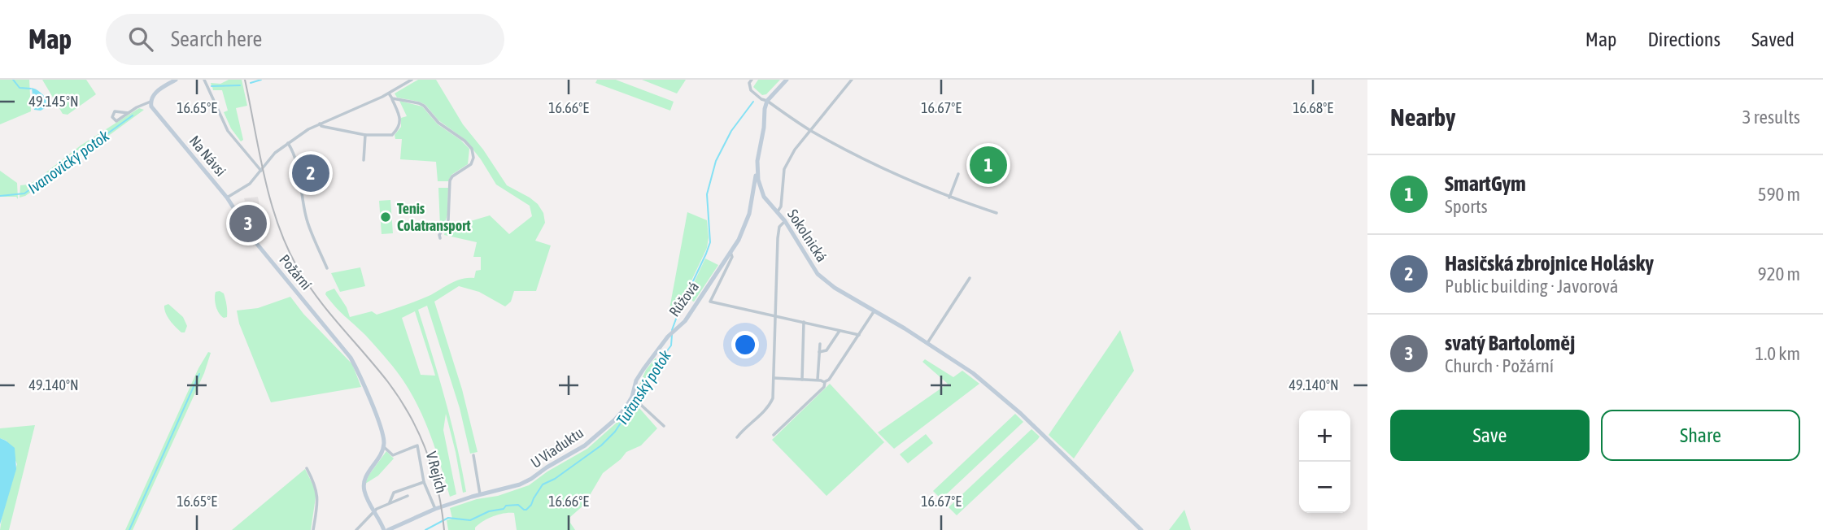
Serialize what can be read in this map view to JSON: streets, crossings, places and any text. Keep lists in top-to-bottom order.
{
  "streets": {
    "street": [
      "Na Návsi",
      "Sokolnická",
      "Požární",
      "Růžová",
      "U Viaduktu",
      "V Rejích"
    ]
  },
  "crossings": [
    ["Na Návsi", "Požární"],
    ["Sokolnická", "Růžová"],
    ["Požární", "V Rejích"],
    ["Růžová", "U Viaduktu"],
    ["U Viaduktu", "V Rejích"]
  ],
  "water": ["Ivanovický potok", "Tuřanský potok"],
  "places": ["Tenis Colatransport"],
  "page": {
    "header": "Map",
    "search": "Search here",
    "nav": ["Map", "Directions", "Saved"],
    "heading": ["Nearby", "3 results"],
    "pins": ["1", "2", "3"],
    "list": [
      {
        "mark": "1",
        "name": "SmartGym",
        "note": "Sports",
        "value": "590 m"
      },
      {
        "mark": "2",
        "name": "Hasičská zbrojnice Holásky",
        "note": "Public building · Javorová",
        "value": "920 m"
      },
      {
        "mark": "3",
        "name": "svatý Bartoloměj",
        "note": "Church · Požární",
        "value": "1.0 km"
      }
    ],
    "buttons": ["Save", "Share"],
    "map_buttons": ["+", "−"]
  },
  "coordinates": [
    "49.145°N",
    "16.65°E",
    "16.66°E",
    "16.67°E",
    "16.68°E",
    "49.140°N"
  ]
}
